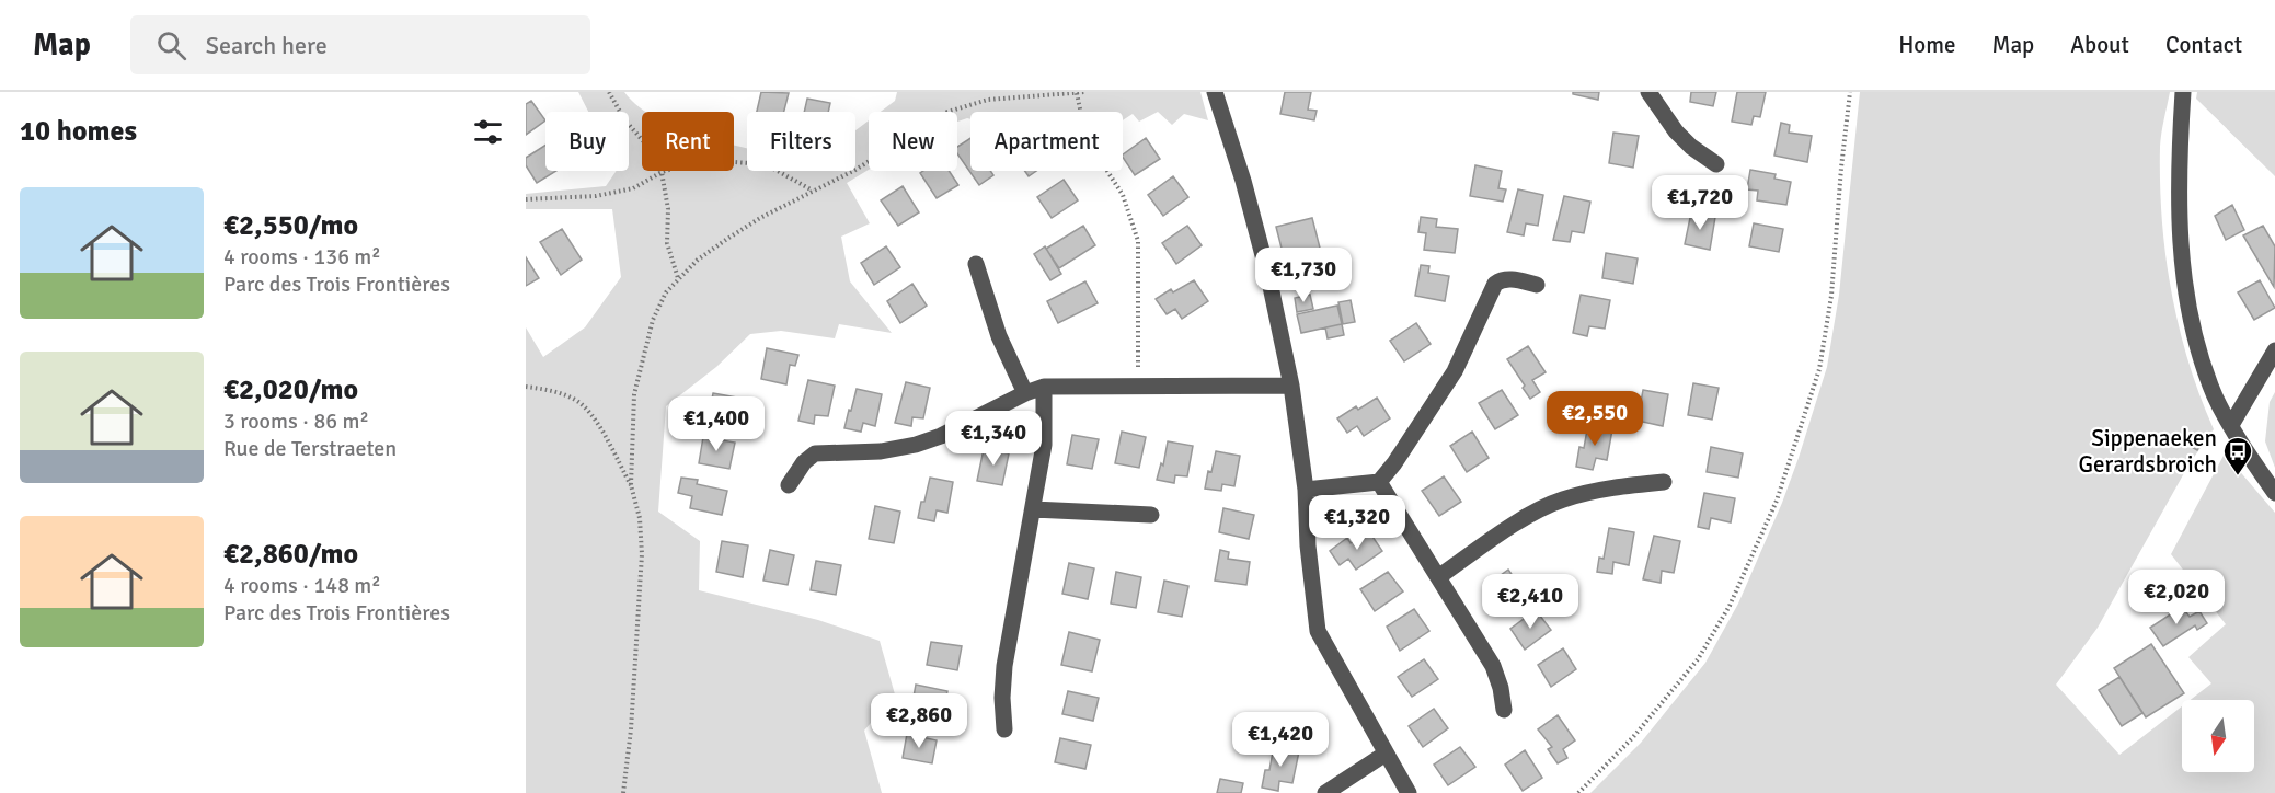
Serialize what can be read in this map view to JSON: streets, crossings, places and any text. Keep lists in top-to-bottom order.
{
  "places": {
    "bus stop": ["Sippenaeken Gerardsbroich"]
  },
  "north": "bottom",
  "page": {
    "header": "Map",
    "search": "Search here",
    "nav": [
      "Home",
      "Map",
      "About",
      "Contact"
    ],
    "heading": "10 homes",
    "chip": [
      "Buy",
      "Rent",
      "Filters",
      "New",
      "Apartment"
    ],
    "list": [
      {
        "name": "€2,550/mo",
        "note": "4 rooms · 136 m² · Parc des Trois Frontières"
      },
      {
        "name": "€2,020/mo",
        "note": "3 rooms · 86 m² · Rue de Terstraeten"
      },
      {
        "name": "€2,860/mo",
        "note": "4 rooms · 148 m² · Parc des Trois Frontières"
      }
    ],
    "price": [
      "€1,720",
      "€1,730",
      "€2,550",
      "€1,400",
      "€1,340",
      "€1,320",
      "€2,020",
      "€2,410",
      "€2,860",
      "€1,420"
    ]
  }
}
